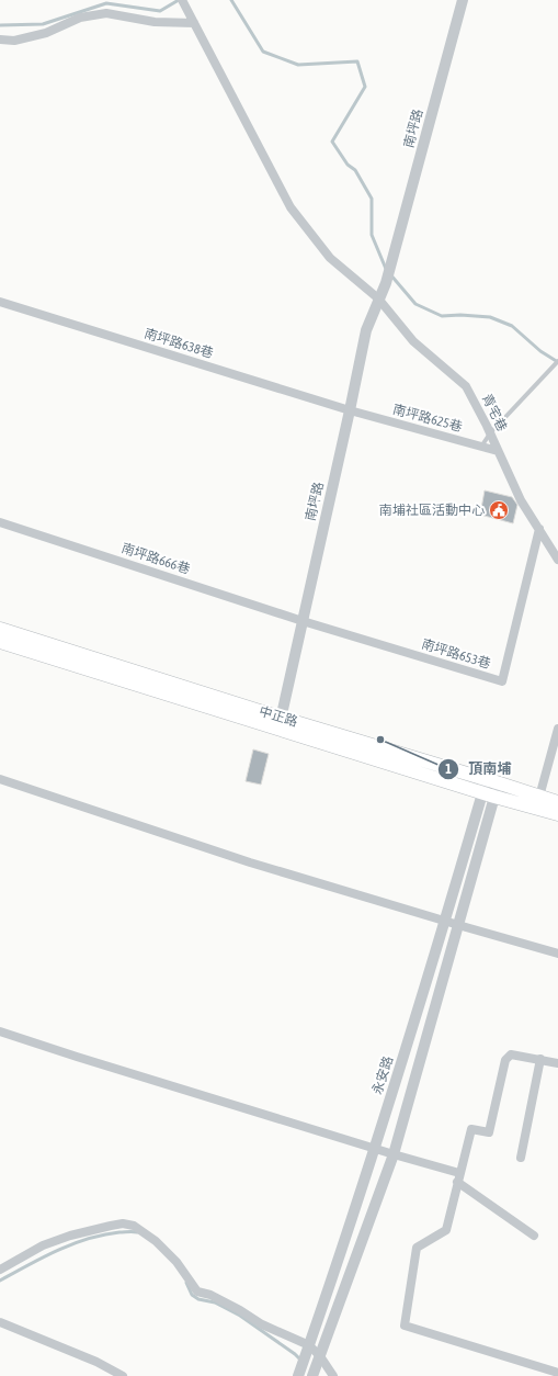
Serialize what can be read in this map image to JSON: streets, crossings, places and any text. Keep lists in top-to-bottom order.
{
  "streets": {
    "main road": ["中正路"],
    "street": [
      "南坪路",
      "南坪路638巷",
      "青宅巷",
      "南坪路625巷",
      "南坪路666巷",
      "南坪路653巷",
      "永安路"
    ]
  },
  "crossings": [
    ["南坪路", "南坪路638巷"],
    ["南坪路", "青宅巷"],
    ["南坪路", "南坪路625巷"],
    ["南坪路", "南坪路666巷"],
    ["南坪路", "南坪路653巷"],
    ["南坪路", "中正路"],
    ["南坪路638巷", "南坪路625巷"],
    ["青宅巷", "南坪路625巷"],
    ["青宅巷", "南坪路653巷"],
    ["南坪路666巷", "南坪路653巷"],
    ["中正路", "永安路"]
  ],
  "places": {
    "public building": ["南埔社區活動中心"],
    "other": ["頂南埔"]
  }
}
